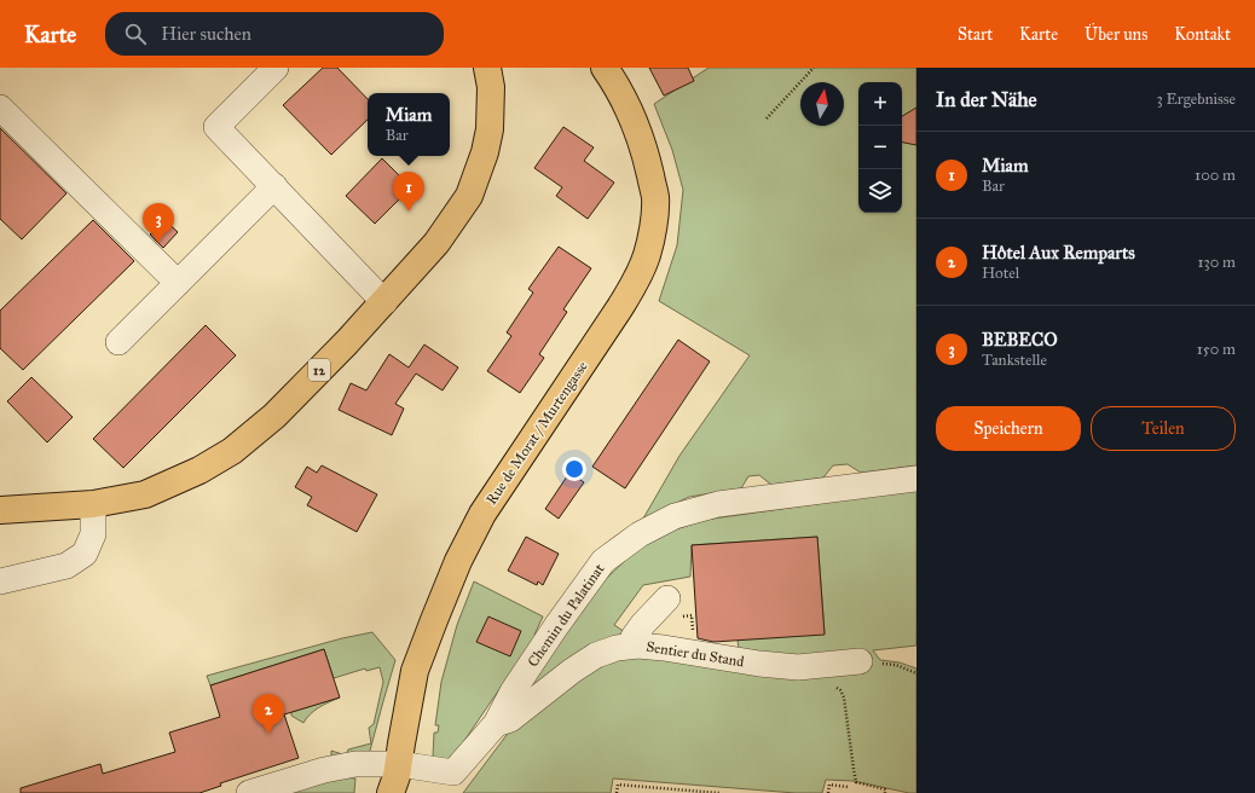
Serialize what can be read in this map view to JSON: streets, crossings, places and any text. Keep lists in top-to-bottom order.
{
  "streets": {
    "main road": ["12", "Rue de Morat / Murtengasse"],
    "street": ["Chemin du Palatinat", "Sentier du Stand"]
  },
  "crossings": [
    ["Rue de Morat / Murtengasse", "Chemin du Palatinat"],
    ["Chemin du Palatinat", "Sentier du Stand"]
  ],
  "north": "top",
  "page": {
    "header": "Karte",
    "search": "Hier suchen",
    "nav": [
      "Start",
      "Karte",
      "Über uns",
      "Kontakt"
    ],
    "heading": ["In der Nähe", "3 Ergebnisse"],
    "map_buttons": ["+", "−"],
    "popup": ["Miam", "Bar"],
    "list": [
      {
        "mark": "1",
        "name": "Miam",
        "note": "Bar",
        "value": "100 m"
      },
      {
        "mark": "2",
        "name": "Hôtel Aux Remparts",
        "note": "Hotel",
        "value": "130 m"
      },
      {
        "mark": "3",
        "name": "BEBECO",
        "note": "Tankstelle",
        "value": "150 m"
      }
    ],
    "pins": ["1", "3", "2"],
    "buttons": ["Speichern", "Teilen"]
  }
}
